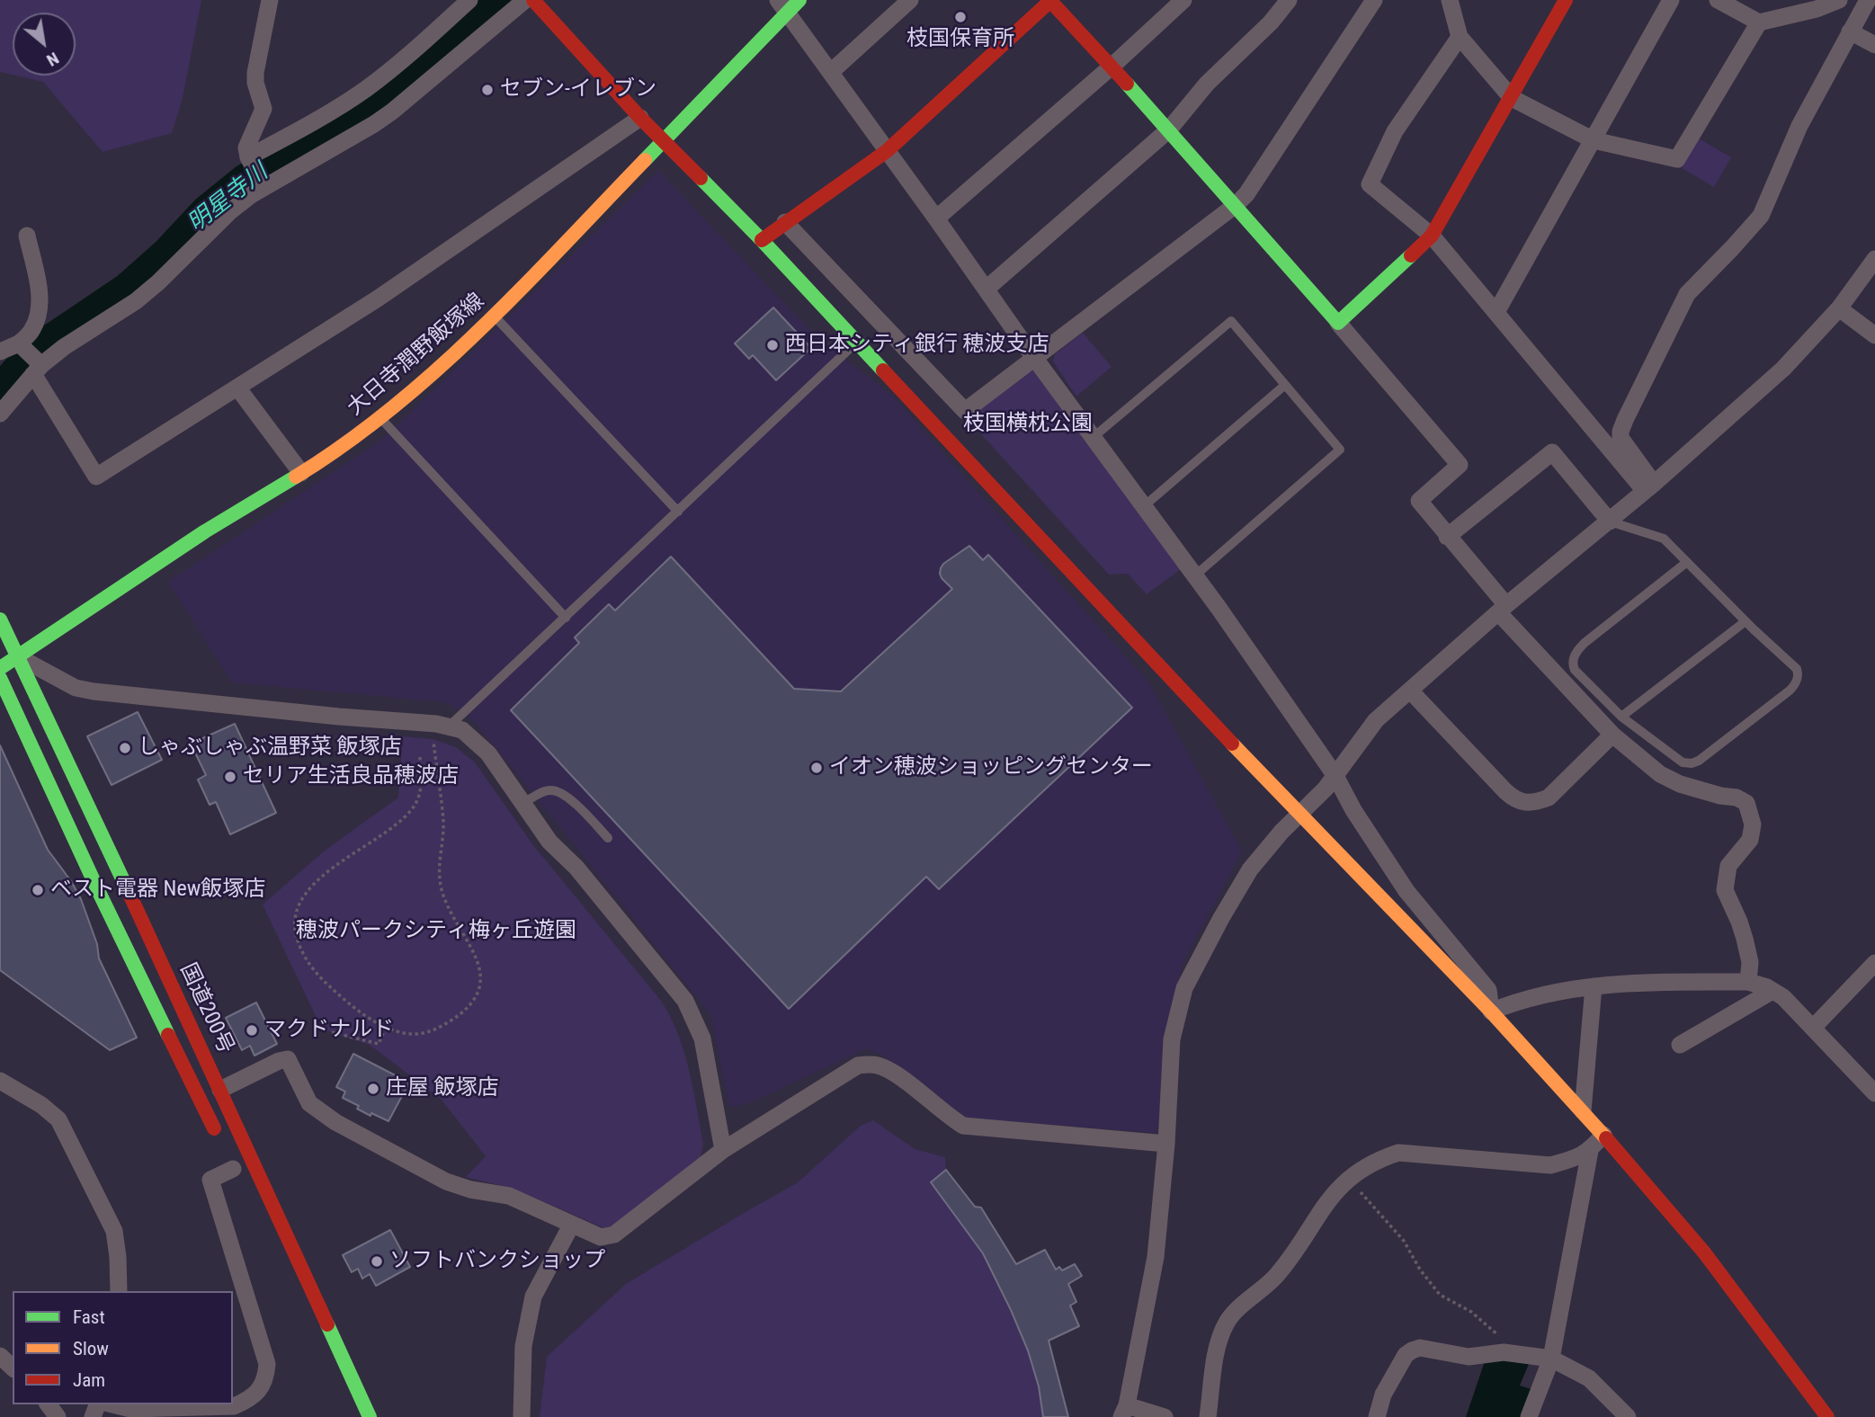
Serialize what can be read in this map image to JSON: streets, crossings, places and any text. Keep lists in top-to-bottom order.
{
  "streets": {
    "main road": ["大日寺潤野飯塚線", "国道200号"]
  },
  "crossings": [
    ["大日寺潤野飯塚線", "国道200号"]
  ],
  "water": ["明星寺川"],
  "parks": ["枝国横枕公園", "穂波パークシティ梅ヶ丘遊園"],
  "places": [
    "枝国保育所",
    "セブン-イレブン",
    "西日本シティ銀行 穂波支店",
    "しゃぶしゃぶ温野菜 飯塚店",
    "イオン穂波ショッピングセンター",
    "セリア生活良品穂波店",
    "ベスト電器 New飯塚店",
    "マクドナルド",
    "庄屋 飯塚店",
    "ソフトバンクショップ"
  ],
  "legend": ["Fast", "Slow", "Jam"],
  "north": "bottom right"
}
